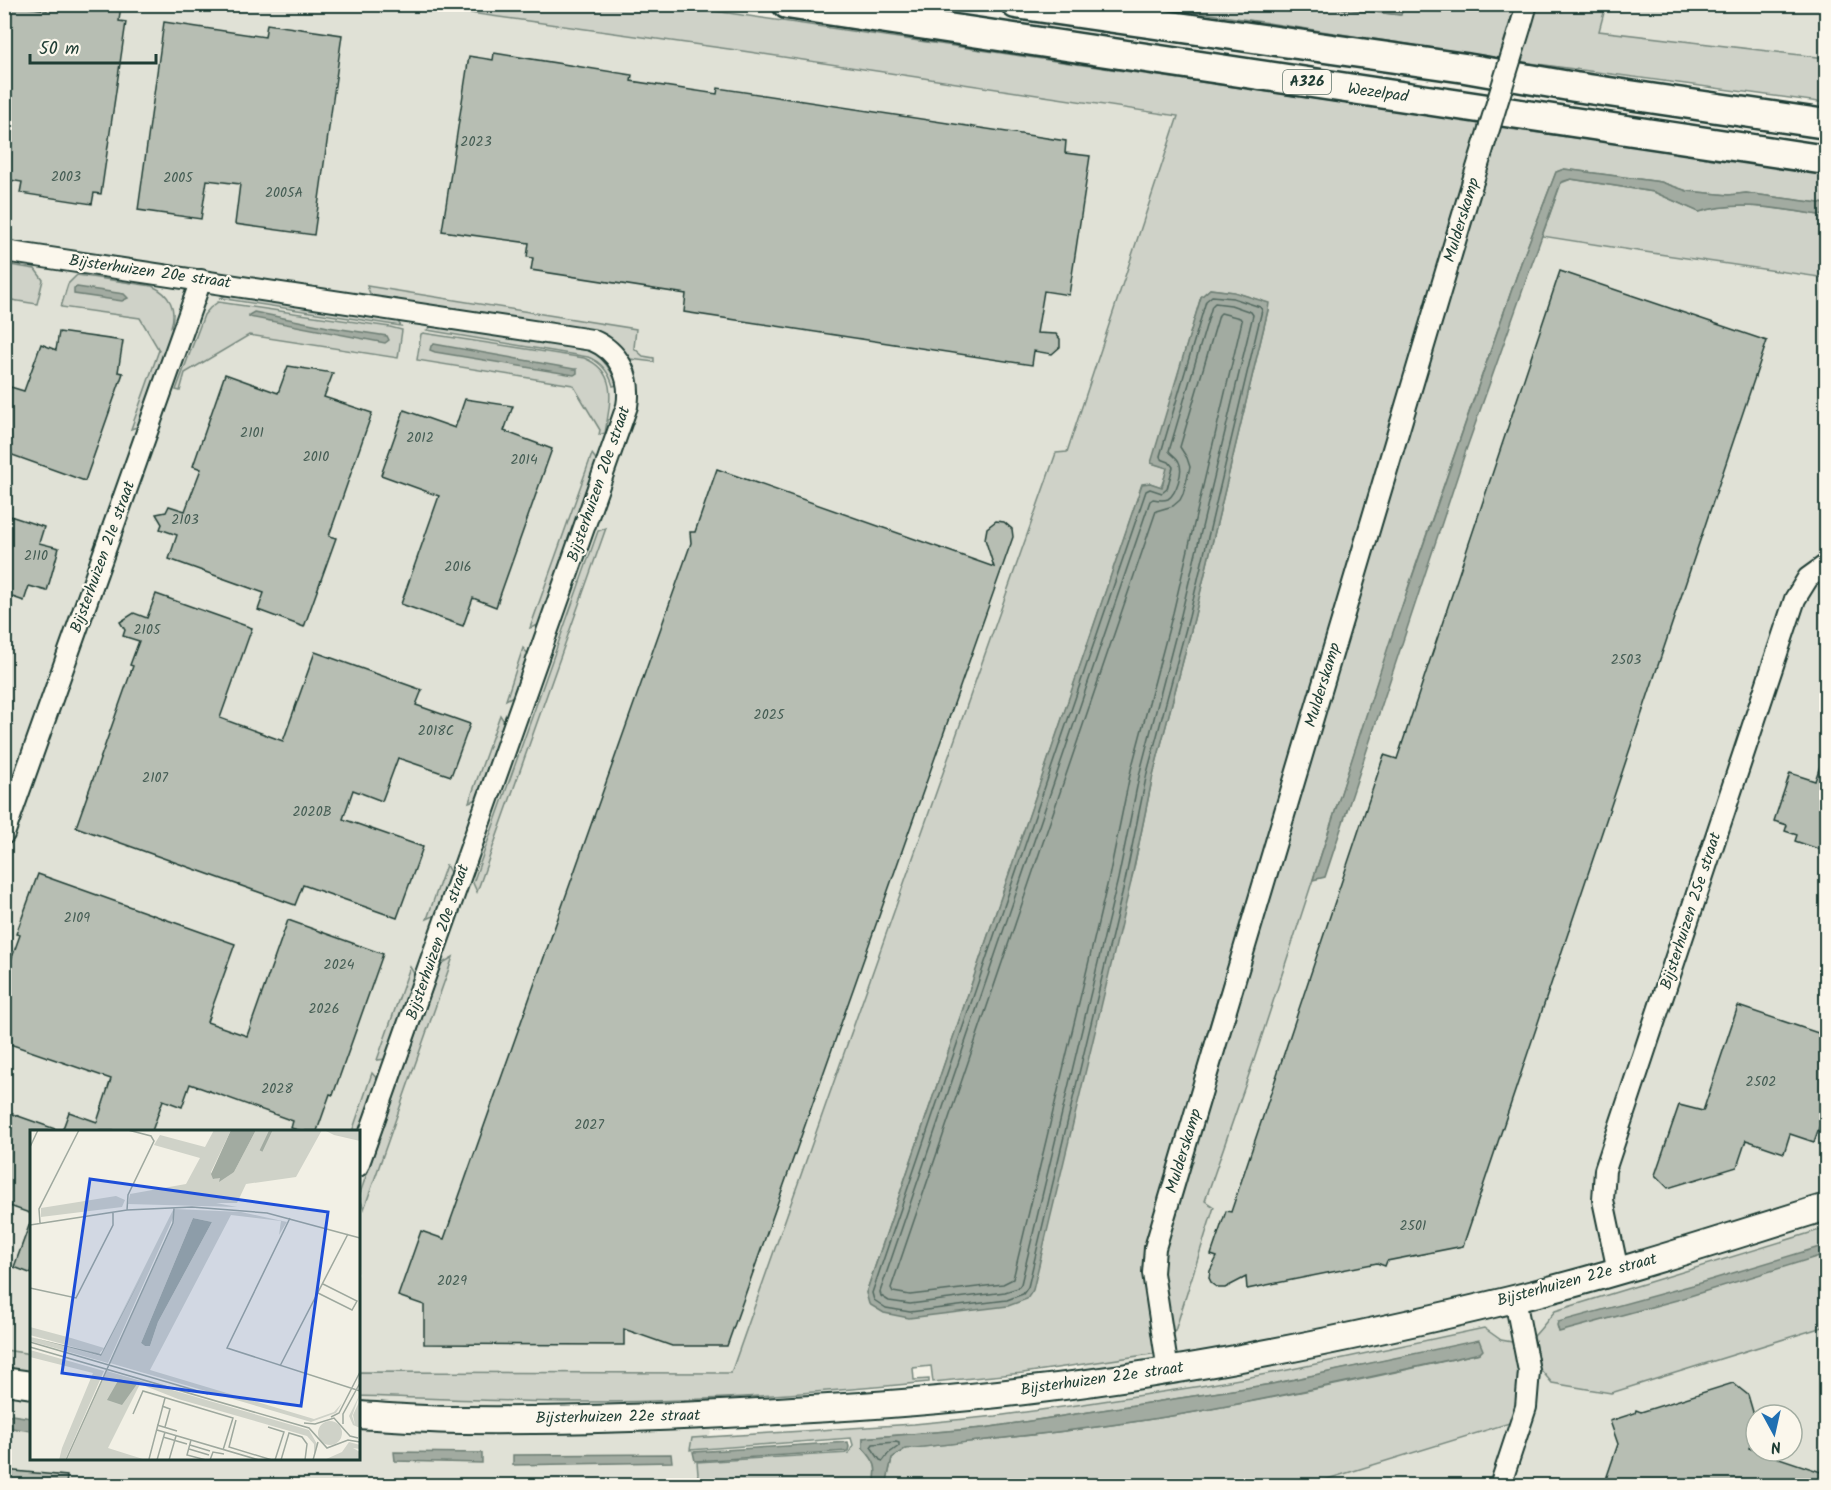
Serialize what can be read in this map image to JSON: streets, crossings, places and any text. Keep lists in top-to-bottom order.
{
  "streets": {
    "highway": ["A326", "Wezelpad"],
    "main road": ["Bijsterhuizen 22e straat"],
    "street": [
      "Mulderskamp",
      "Bijsterhuizen 20e straat",
      "Bijsterhuizen 21e straat",
      "Bijsterhuizen 25e straat"
    ]
  },
  "crossings": [
    ["Mulderskamp", "Bijsterhuizen 22e straat"],
    ["Bijsterhuizen 20e straat", "Bijsterhuizen 21e straat"],
    ["Bijsterhuizen 25e straat", "Bijsterhuizen 22e straat"]
  ],
  "house_numbers": [
    "2023",
    "2003",
    "2005",
    "2005A",
    "2101",
    "2012",
    "2010",
    "2014",
    "2103",
    "2110",
    "2016",
    "2105",
    "2503",
    "2025",
    "2018C",
    "2107",
    "2020B",
    "2109",
    "2024",
    "2026",
    "2502",
    "2028",
    "2027",
    "2501",
    "2029"
  ],
  "scale_bar": "50 m",
  "north": "bottom"
}
